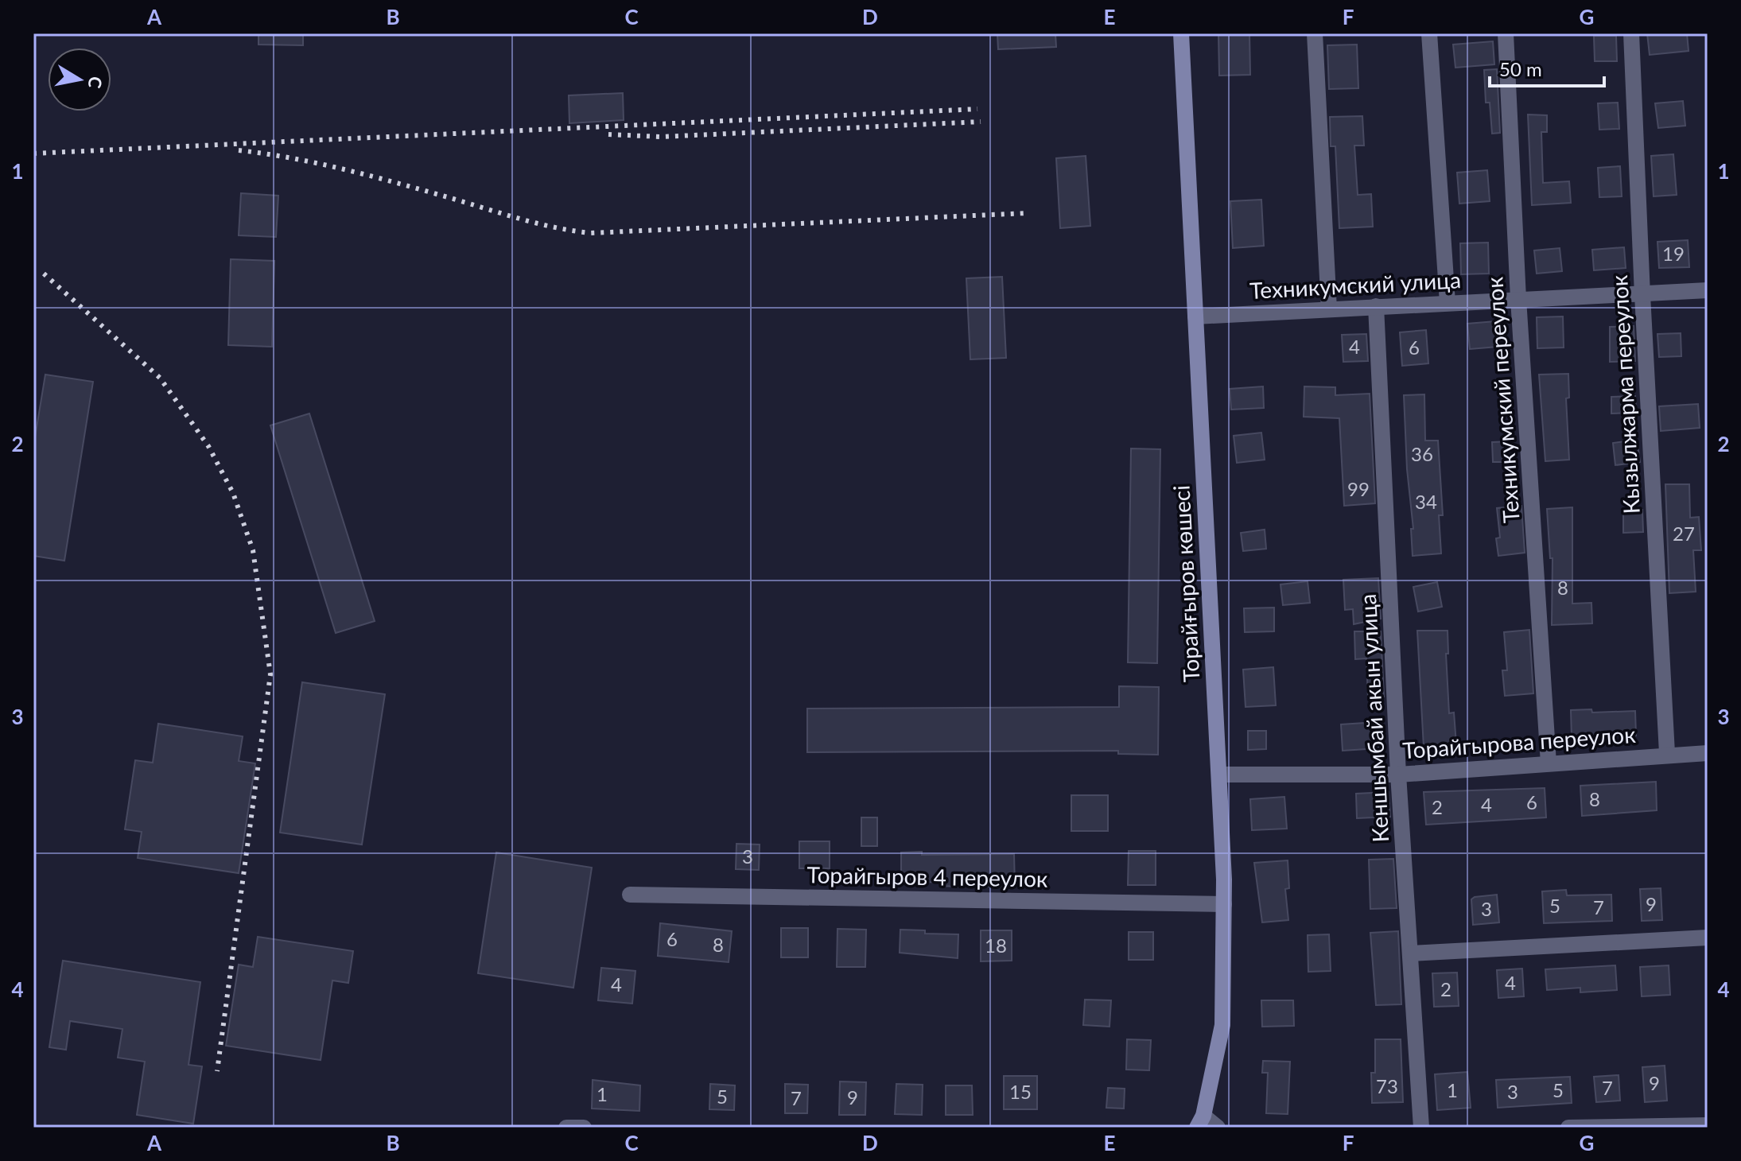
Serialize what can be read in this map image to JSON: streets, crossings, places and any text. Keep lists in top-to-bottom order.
{
  "streets": {
    "street": [
      "Техникумский улица",
      "Кызылжарма переулок",
      "Техникумский переулок",
      "Торайғыров көшесі",
      "Кеншымбай акын улица",
      "Торайгырова переулок",
      "Торайгыров 4 переулок"
    ]
  },
  "crossings": [
    ["Техникумский улица", "Кызылжарма переулок"],
    ["Техникумский улица", "Техникумский переулок"],
    ["Техникумский улица", "Торайғыров көшесі"],
    ["Техникумский улица", "Кеншымбай акын улица"],
    ["Кызылжарма переулок", "Торайгырова переулок"],
    ["Техникумский переулок", "Торайгырова переулок"],
    ["Торайғыров көшесі", "Торайгырова переулок"],
    ["Торайғыров көшесі", "Торайгыров 4 переулок"],
    ["Кеншымбай акын улица", "Торайгырова переулок"]
  ],
  "house_numbers": [
    "19",
    "4",
    "6",
    "36",
    "99",
    "34",
    "27",
    "8",
    "8",
    "6",
    "4",
    "2",
    "3",
    "9",
    "5",
    "7",
    "3",
    "6",
    "8",
    "18",
    "4",
    "4",
    "2",
    "9",
    "73",
    "7",
    "1",
    "5",
    "15",
    "3",
    "1",
    "5",
    "9",
    "7"
  ],
  "scale_bar": "50 m",
  "north": "right",
  "grid": {
    "columns": [
      "A",
      "B",
      "C",
      "D",
      "E",
      "F",
      "G"
    ],
    "rows": [
      "1",
      "2",
      "3",
      "4"
    ]
  }
}
